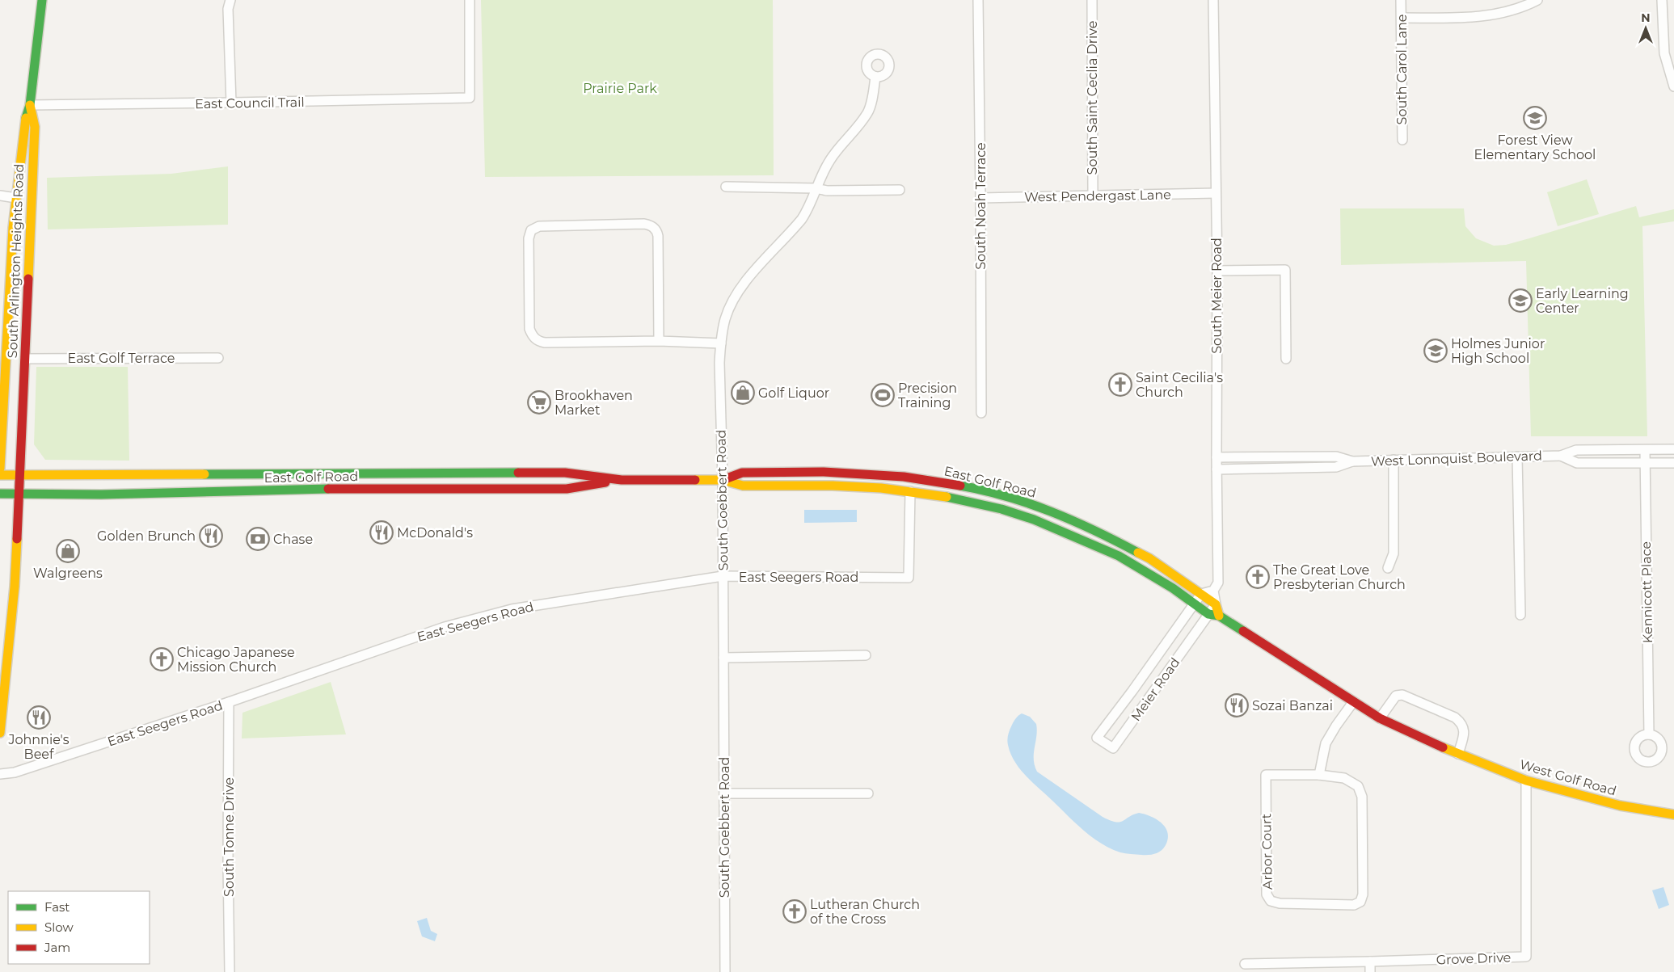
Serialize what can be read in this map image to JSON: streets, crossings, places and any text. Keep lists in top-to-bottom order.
{
  "streets": {
    "main road": ["South Arlington Heights Road", "East Golf Road", "West Golf Road"],
    "street": [
      "South Carol Lane",
      "South Saint Ceclia Drive",
      "East Council Trail",
      "West Pendergast Lane",
      "South Noah Terrace",
      "South Meier Road",
      "East Golf Terrace",
      "West Lonnquist Boulevard",
      "South Goebbert Road",
      "East Seegers Road",
      "Kennicott Place",
      "Meier Road",
      "South Tonne Drive",
      "Arbor Court",
      "Grove Drive"
    ]
  },
  "crossings": [
    ["South Saint Ceclia Drive", "West Pendergast Lane"],
    ["East Council Trail", "South Arlington Heights Road"],
    ["West Pendergast Lane", "South Noah Terrace"],
    ["West Pendergast Lane", "South Meier Road"],
    ["South Arlington Heights Road", "East Golf Terrace"],
    ["South Arlington Heights Road", "East Golf Road"],
    ["South Meier Road", "West Lonnquist Boulevard"],
    ["South Meier Road", "East Golf Road"],
    ["West Lonnquist Boulevard", "Kennicott Place"],
    ["East Golf Road", "South Goebbert Road"],
    ["East Golf Road", "East Seegers Road"],
    ["East Golf Road", "Meier Road"],
    ["East Golf Road", "West Golf Road"],
    ["South Goebbert Road", "East Seegers Road"],
    ["East Seegers Road", "South Tonne Drive"],
    ["West Golf Road", "Grove Drive"]
  ],
  "parks": ["Prairie Park"],
  "places": {
    "school or university": ["Forest View Elementary School", "Early Learning Center", "Holmes Junior High School"],
    "church": [
      "Saint Cecilia's Church",
      "The Great Love Presbyterian Church",
      "Chicago Japanese Mission Church",
      "Lutheran Church of the Cross"
    ],
    "shop": ["Golf Liquor", "Walgreens"],
    "sports": ["Precision Training"],
    "supermarket": ["Brookhaven Market"],
    "restaurant": [
      "McDonald's",
      "Golden Brunch",
      "Sozai Banzai",
      "Johnnie's Beef"
    ],
    "bank": ["Chase"]
  },
  "legend": ["Fast", "Slow", "Jam"],
  "north": "top"
}
